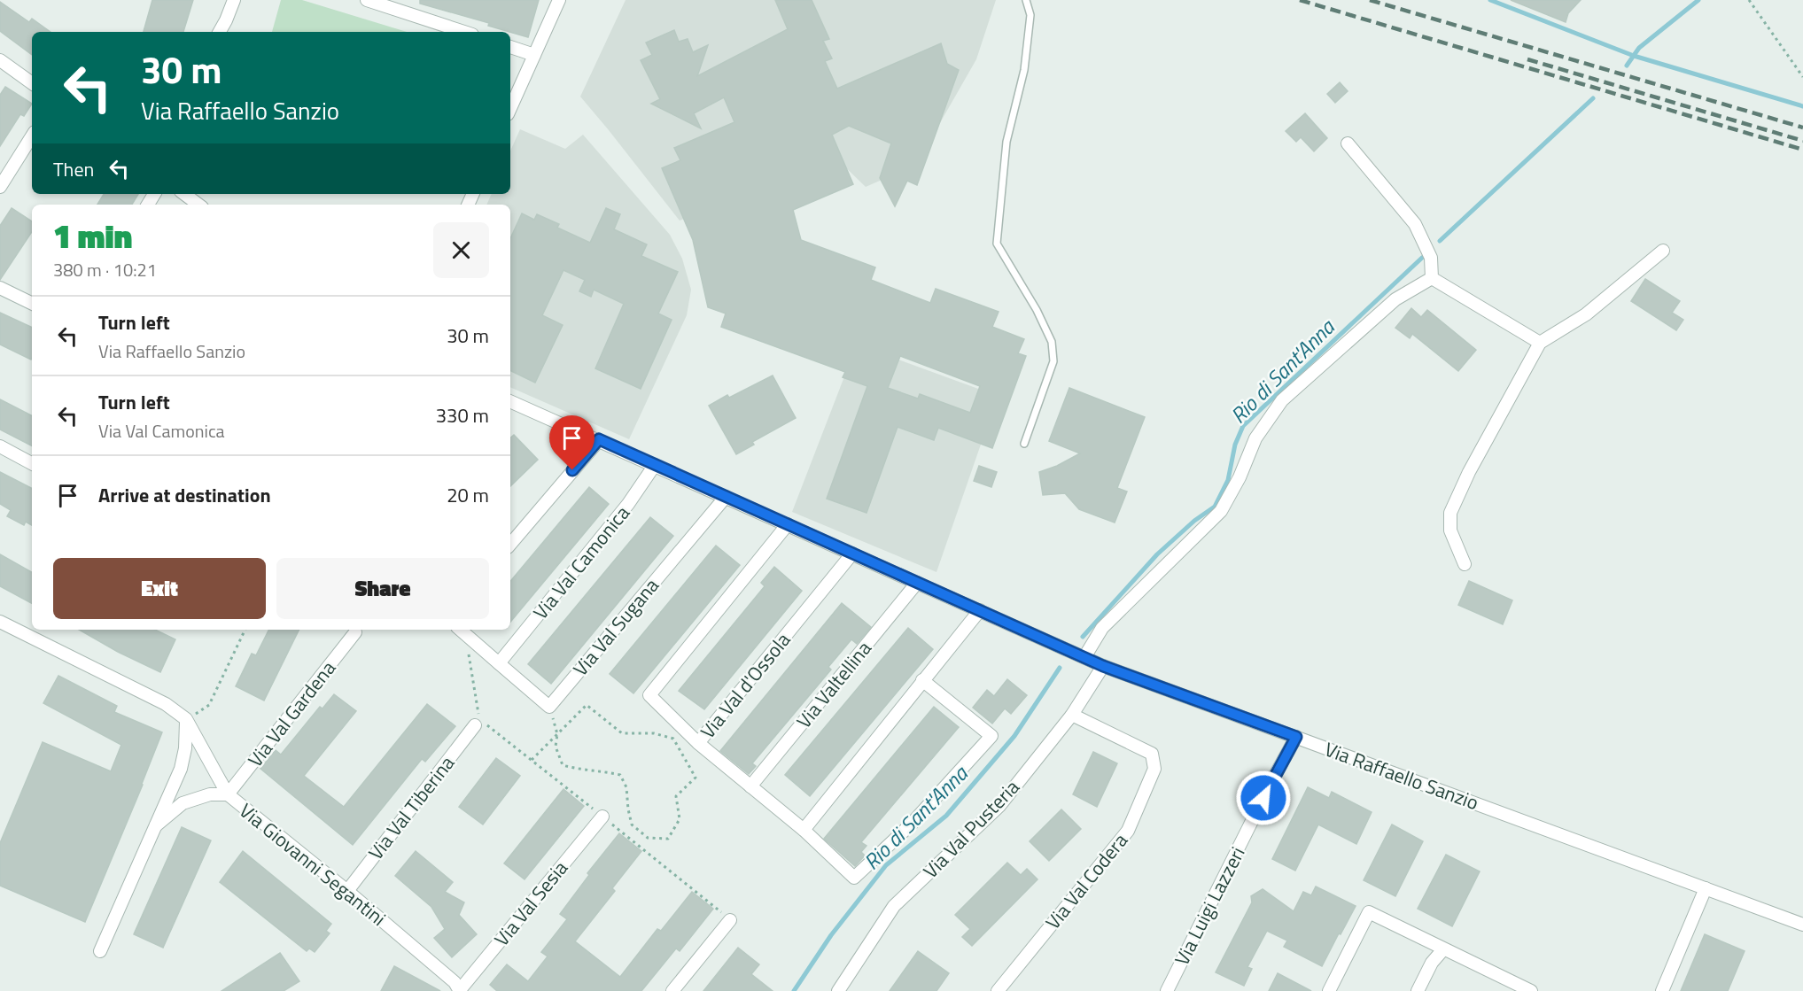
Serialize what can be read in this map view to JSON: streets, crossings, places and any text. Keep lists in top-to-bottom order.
{
  "streets": {
    "street": [
      "Via Val Camonica",
      "Via Val Sugana",
      "Via Valtellina",
      "Via Val d'Ossola",
      "Via Val Gardena",
      "Via Raffaello Sanzio",
      "Via Val Tiberina",
      "Via Val Pusteria",
      "Via Giovanni Segantini",
      "Via Val Codera",
      "Via Val Sesia",
      "Via Luigi Lazzeri"
    ]
  },
  "crossings": [
    ["Via Val Camonica", "Via Val Sugana"],
    ["Via Val Camonica", "Via Raffaello Sanzio"],
    ["Via Val Sugana", "Via Raffaello Sanzio"],
    ["Via Valtellina", "Via Raffaello Sanzio"],
    ["Via Val d'Ossola", "Via Raffaello Sanzio"],
    ["Via Val Gardena", "Via Giovanni Segantini"],
    ["Via Raffaello Sanzio", "Via Val Pusteria"],
    ["Via Raffaello Sanzio", "Via Luigi Lazzeri"],
    ["Via Val Tiberina", "Via Giovanni Segantini"],
    ["Via Val Pusteria", "Via Val Codera"],
    ["Via Giovanni Segantini", "Via Val Sesia"]
  ],
  "water": ["Rio di Sant'Anna"],
  "page": {
    "turn": ["30 m", "Via Raffaello Sanzio"],
    "then": "Then",
    "heading": ["1 min", "380 m · 10:21"],
    "list": [
      {
        "name": "Turn left",
        "note": "Via Raffaello Sanzio",
        "value": "30 m"
      },
      {
        "name": "Turn left",
        "note": "Via Val Camonica",
        "value": "330 m"
      },
      {
        "name": "Arrive at destination",
        "value": "20 m"
      }
    ],
    "buttons": ["Exit", "Share"]
  }
}
